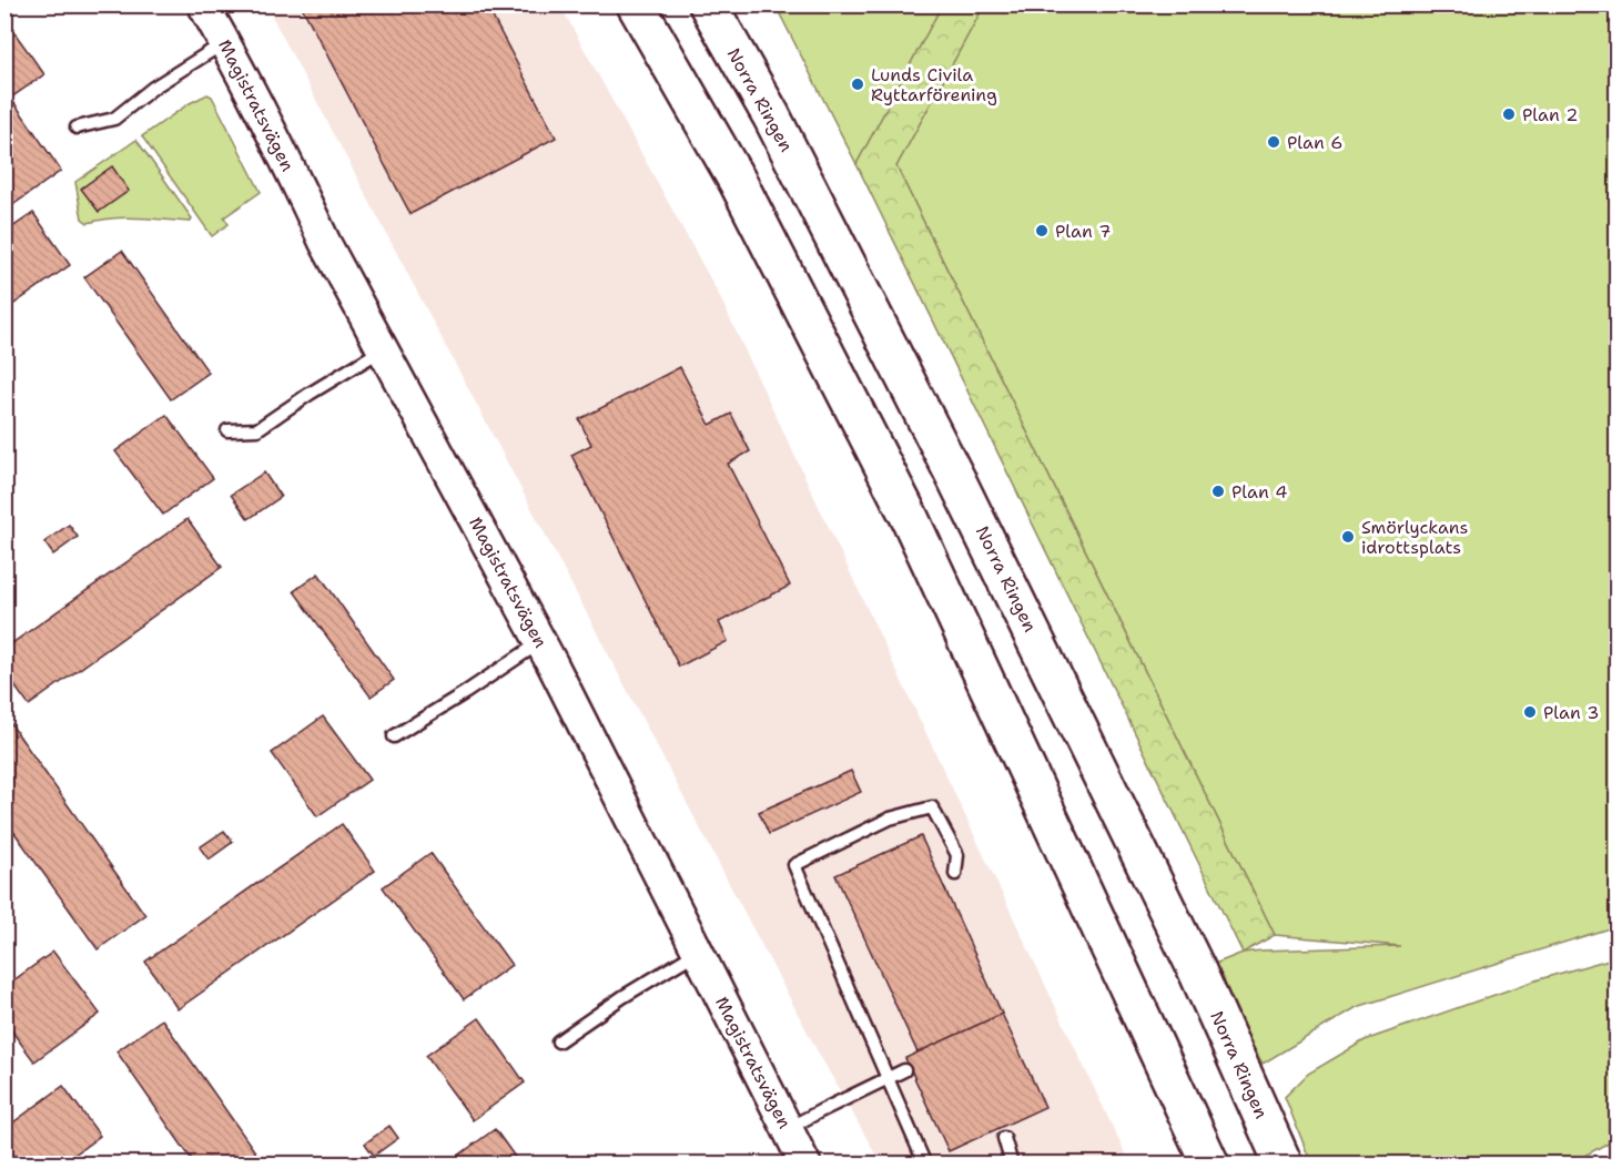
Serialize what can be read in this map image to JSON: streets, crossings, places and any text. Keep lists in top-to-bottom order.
{
  "streets": {
    "main road": ["Norra Ringen"],
    "street": ["Magistratsvägen"]
  },
  "places": [
    "Lunds Civila Ryttarförening",
    "Plan 2",
    "Plan 6",
    "Plan 7",
    "Plan 4",
    "Smörlyckans idrottsplats",
    "Plan 3"
  ]
}
